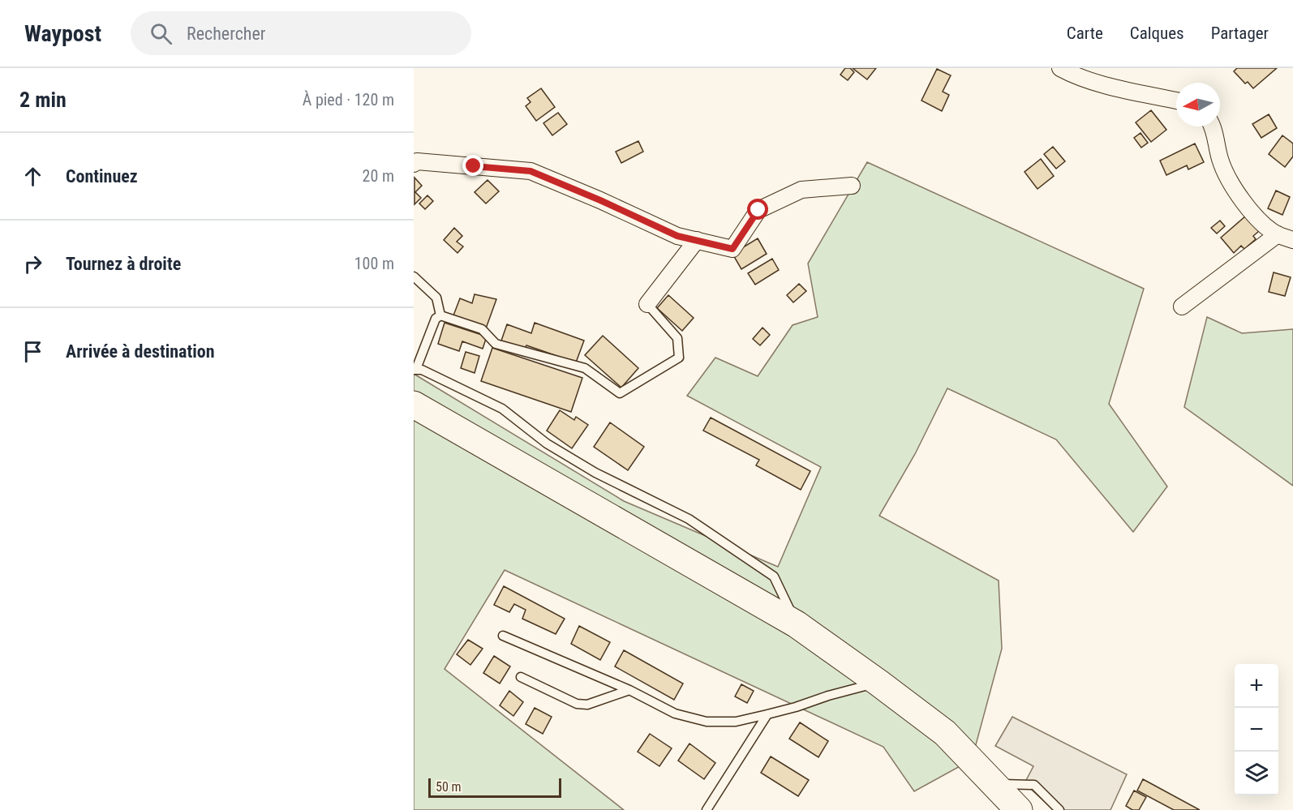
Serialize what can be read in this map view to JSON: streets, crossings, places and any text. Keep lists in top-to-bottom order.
{
  "scale_bar": "50 m",
  "north": "left",
  "page": {
    "header": "Waypost",
    "search": "Rechercher",
    "nav": ["Carte", "Calques", "Partager"],
    "heading": ["2 min", "À pied · 120 m"],
    "list": [
      ["Continuez", "20 m"],
      ["Tournez à droite", "100 m"],
      "Arrivée à destination"
    ],
    "map_buttons": ["+", "−"],
    "scale": "50 m"
  }
}
